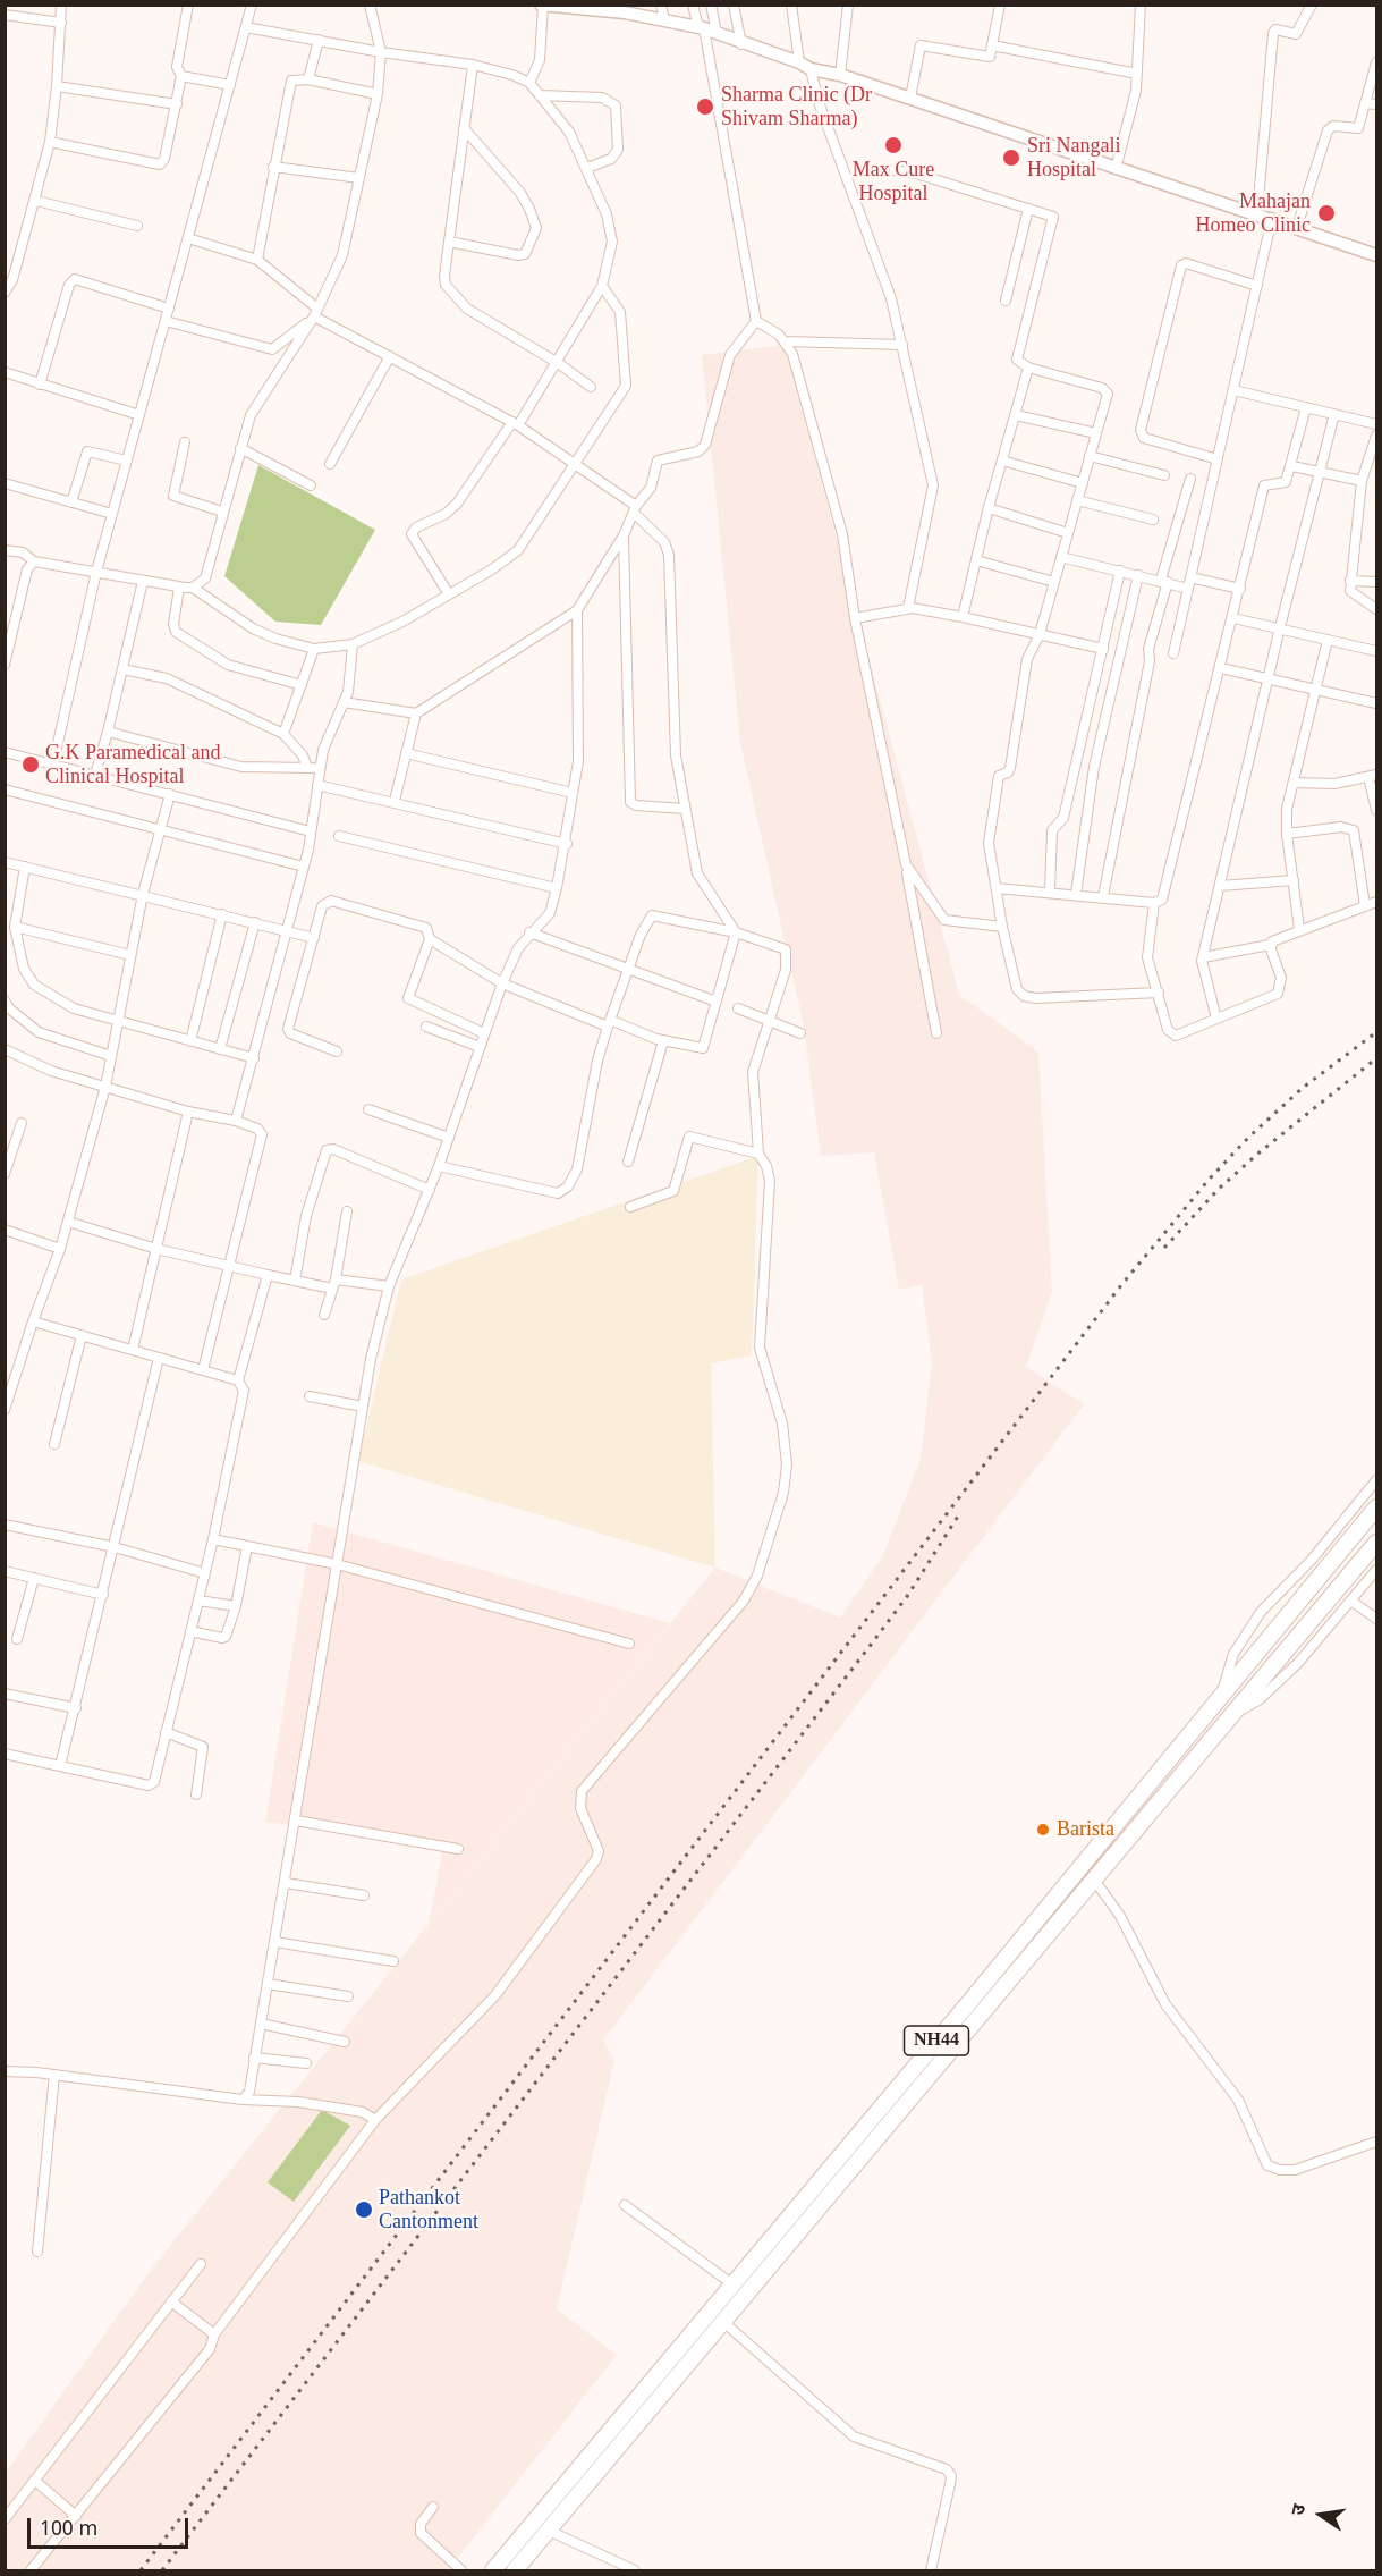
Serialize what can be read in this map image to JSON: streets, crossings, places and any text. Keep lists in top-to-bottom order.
{
  "streets": {
    "highway": ["NH44"]
  },
  "places": [
    "Sharma Clinic (Dr Shivam Sharma)",
    "Max Cure Hospital",
    "Sri Nangali Hospital",
    "Mahajan Homeo Clinic",
    "G.K Paramedical and Clinical Hospital",
    "Barista",
    "Pathankot Cantonment"
  ],
  "scale_bar": "100 m",
  "north": "left"
}
